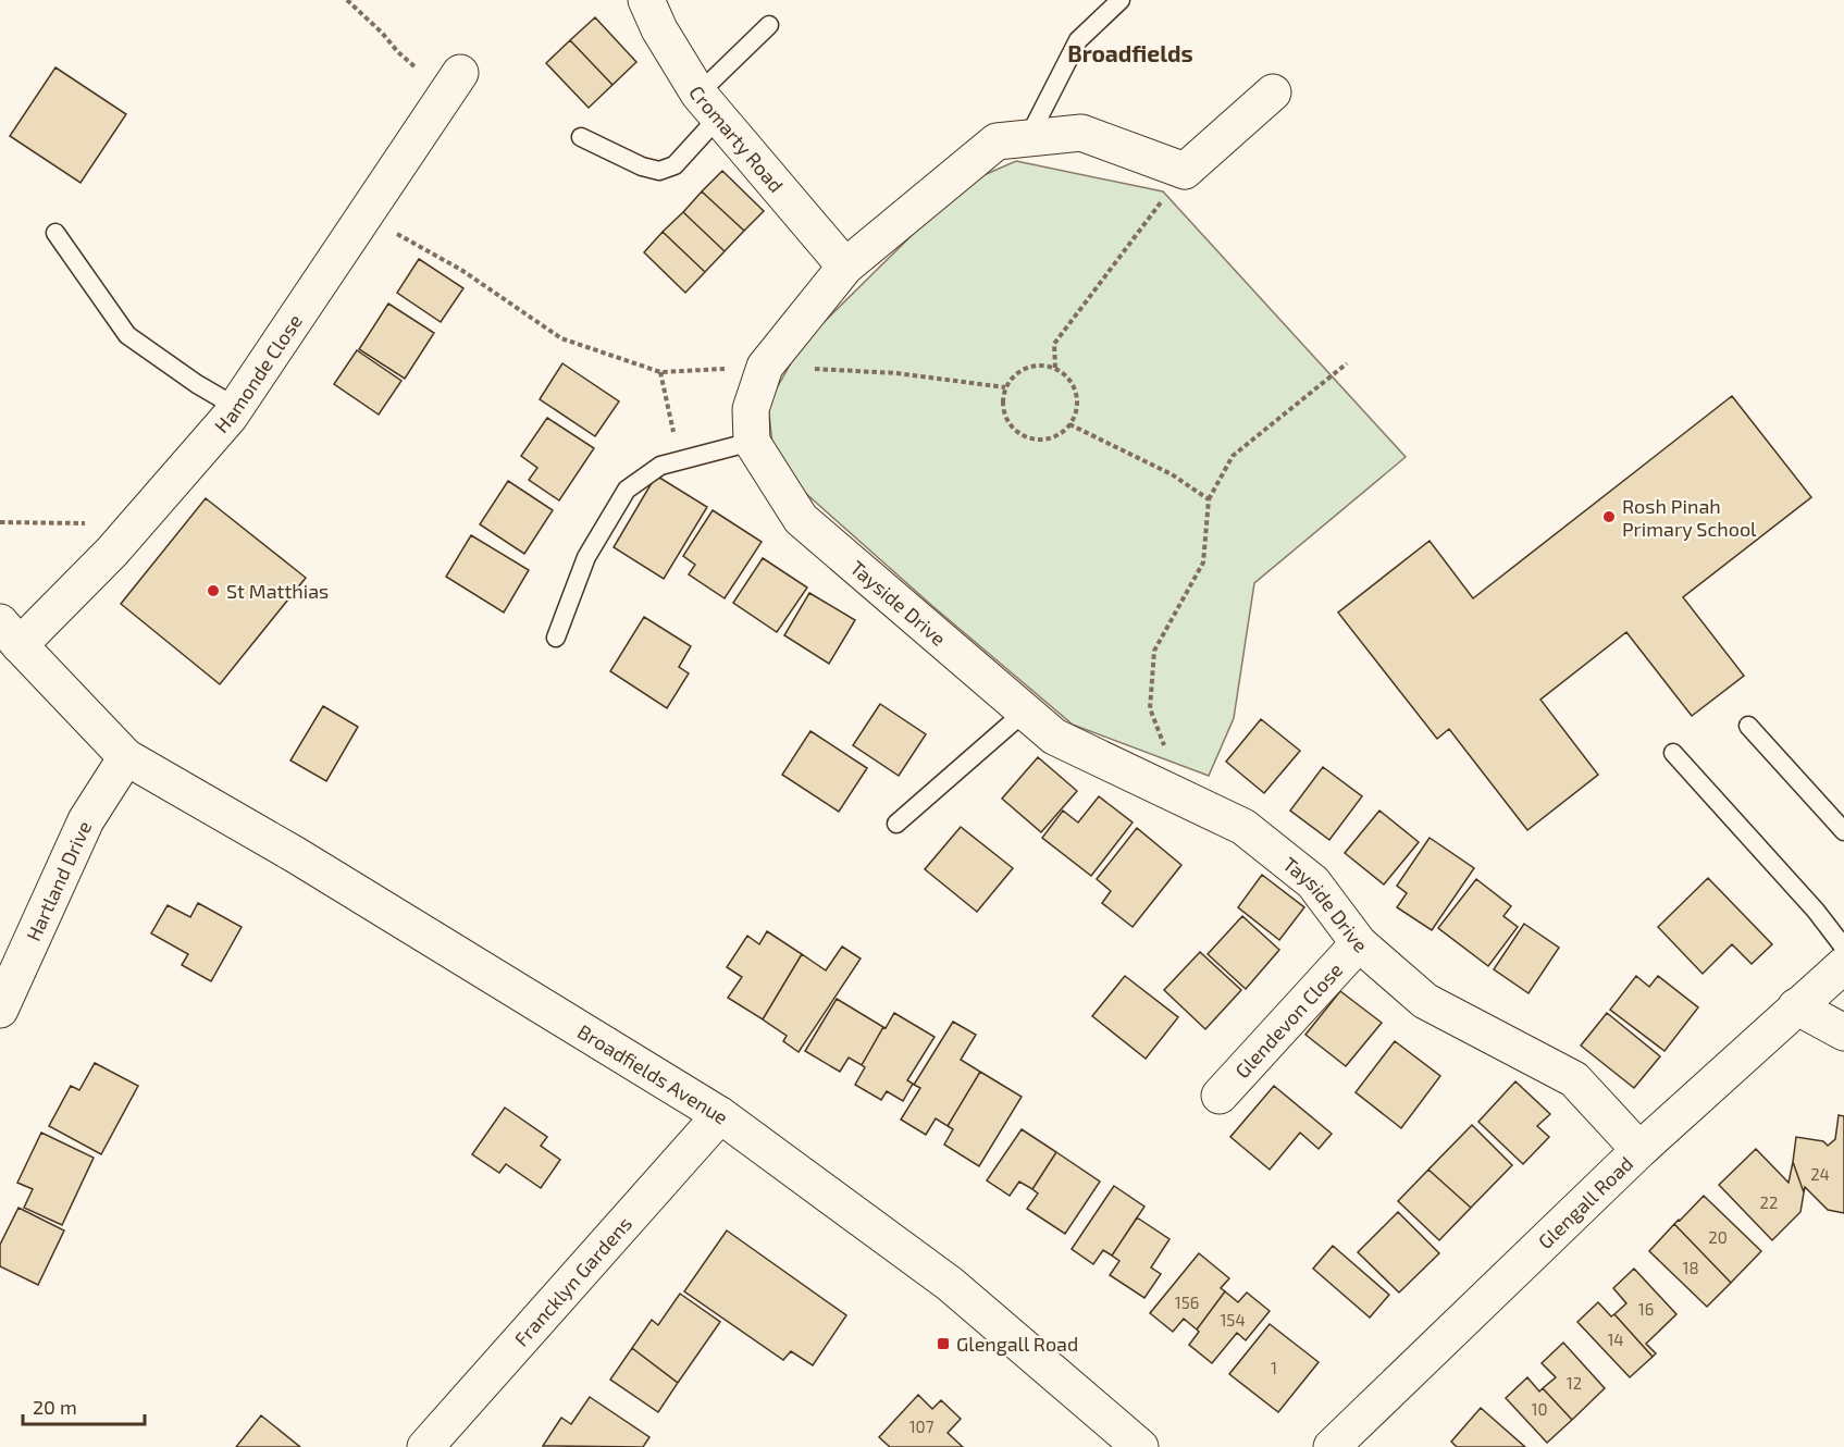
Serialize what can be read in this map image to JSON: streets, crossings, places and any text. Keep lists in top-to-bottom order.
{
  "streets": {
    "street": [
      "Cromarty Road",
      "Hamonde Close",
      "Tayside Drive",
      "Hartland Drive",
      "Glendevon Close",
      "Broadfields Avenue",
      "Glengall Road",
      "Francklyn Gardens"
    ]
  },
  "crossings": [
    ["Hamonde Close", "Broadfields Avenue"],
    ["Tayside Drive", "Glendevon Close"],
    ["Tayside Drive", "Glengall Road"],
    ["Hartland Drive", "Broadfields Avenue"],
    ["Broadfields Avenue", "Francklyn Gardens"]
  ],
  "districts": ["Broadfields"],
  "places": {
    "other": ["Rosh Pinah Primary School", "St Matthias"],
    "transit": ["Glengall Road"]
  },
  "house_numbers": [
    "24",
    "22",
    "20",
    "18",
    "156",
    "16",
    "154",
    "14",
    "1",
    "12",
    "10",
    "107"
  ],
  "scale_bar": "20 m"
}
